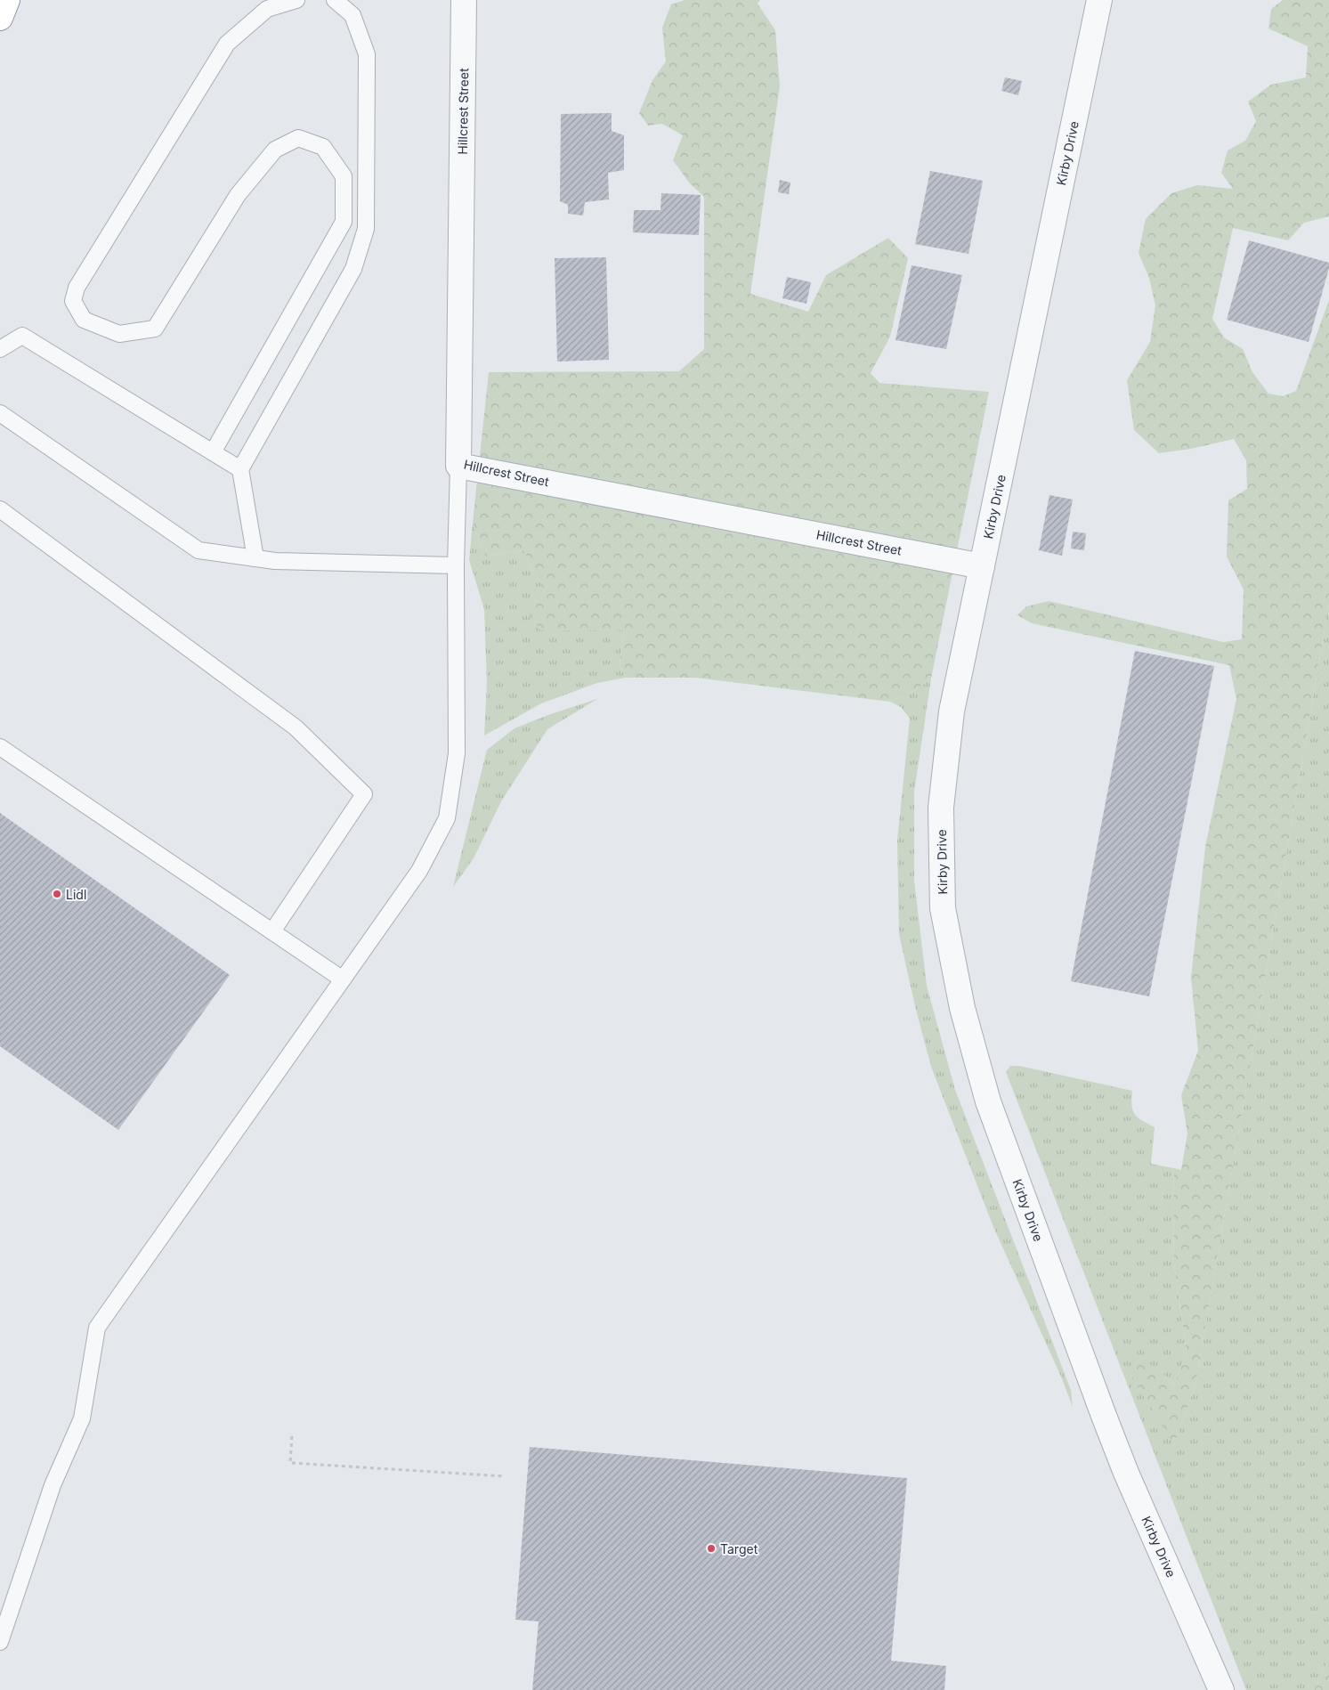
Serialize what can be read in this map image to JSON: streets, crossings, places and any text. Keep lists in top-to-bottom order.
{
  "streets": {
    "street": ["Hillcrest Street", "Kirby Drive"]
  },
  "crossings": [
    ["Hillcrest Street", "Kirby Drive"]
  ],
  "places": ["Lidl", "Target"]
}
